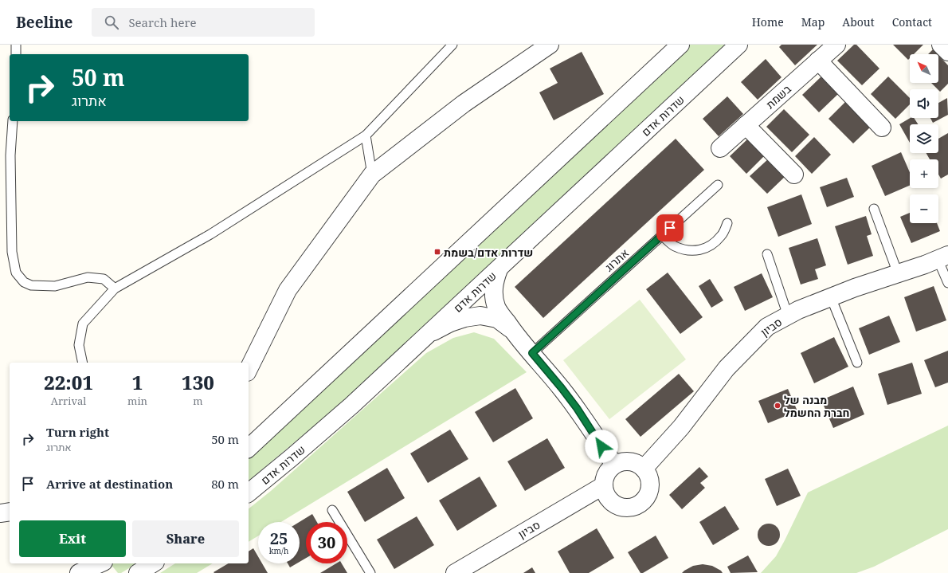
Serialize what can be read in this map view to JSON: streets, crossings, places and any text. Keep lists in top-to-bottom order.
{
  "streets": {
    "street": ["בשמת", "שדרות אדם", "סביון"],
    "lane": ["אתרוג"]
  },
  "places": {
    "transit": ["שדרות אדם/בשמת"],
    "other": ["מבנה של חברת החשמל"]
  },
  "north": "top left",
  "page": {
    "header": "Beeline",
    "search": "Search here",
    "nav": [
      "Home",
      "Map",
      "About",
      "Contact"
    ],
    "map_buttons": ["+", "−"],
    "turn": ["50 m", "אתרוג"],
    "eta": [
      "22:01",
      "Arrival",
      "1",
      "min",
      "130",
      "m"
    ],
    "list": [
      {
        "name": "Turn right",
        "note": "אתרוג",
        "value": "50 m"
      },
      {
        "name": "Arrive at destination",
        "value": "80 m"
      }
    ],
    "buttons": ["Exit", "Share"],
    "speed": "25 km/h",
    "limit": "30"
  }
}
